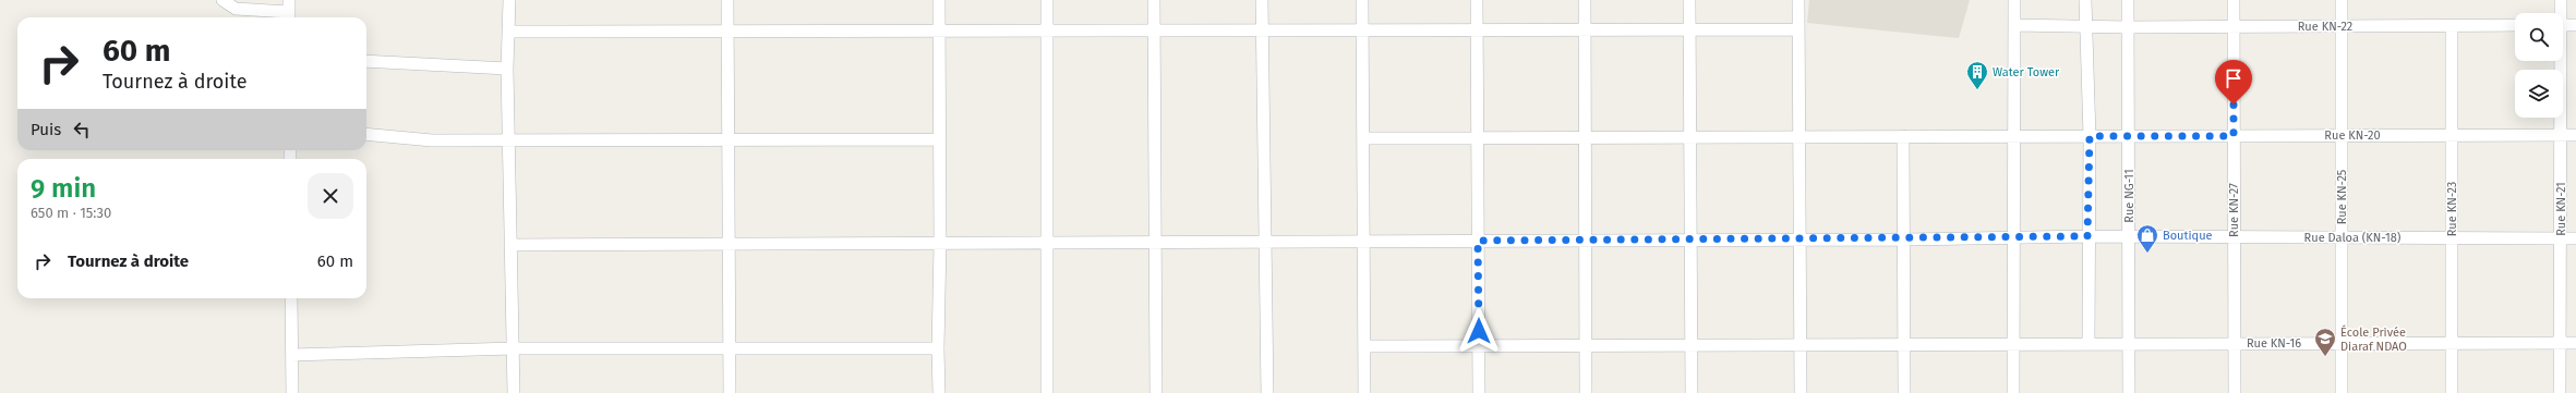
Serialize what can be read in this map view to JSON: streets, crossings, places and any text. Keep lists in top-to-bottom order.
{
  "streets": {
    "street": [
      "Rue KN-22",
      "Rue KN-20",
      "Rue NG-11",
      "Rue KN-25",
      "Rue KN-23",
      "Rue KN-21",
      "Rue KN-27",
      "Rue Daloa (KN-18)",
      "Rue KN-16"
    ]
  },
  "crossings": [
    ["Rue KN-22", "Rue NG-11"],
    ["Rue KN-22", "Rue KN-25"],
    ["Rue KN-22", "Rue KN-23"],
    ["Rue KN-22", "Rue KN-27"],
    ["Rue KN-20", "Rue NG-11"],
    ["Rue KN-20", "Rue KN-25"],
    ["Rue KN-20", "Rue KN-23"],
    ["Rue KN-20", "Rue KN-21"],
    ["Rue KN-20", "Rue KN-27"],
    ["Rue NG-11", "Rue Daloa (KN-18)"],
    ["Rue NG-11", "Rue KN-16"],
    ["Rue KN-25", "Rue Daloa (KN-18)"],
    ["Rue KN-25", "Rue KN-16"],
    ["Rue KN-23", "Rue Daloa (KN-18)"],
    ["Rue KN-23", "Rue KN-16"],
    ["Rue KN-21", "Rue Daloa (KN-18)"],
    ["Rue KN-21", "Rue KN-16"],
    ["Rue KN-27", "Rue Daloa (KN-18)"],
    ["Rue KN-27", "Rue KN-16"]
  ],
  "places": {
    "building": ["Water Tower"],
    "shop": ["Boutique"],
    "school or university": ["École Privée Diaraf NDAO"]
  },
  "page": {
    "turn": ["60 m", "Tournez à droite"],
    "then": "Puis",
    "heading": ["9 min", "650 m · 15:30"],
    "list": [
      {
        "name": "Tournez à droite",
        "value": "60 m"
      }
    ]
  }
}
